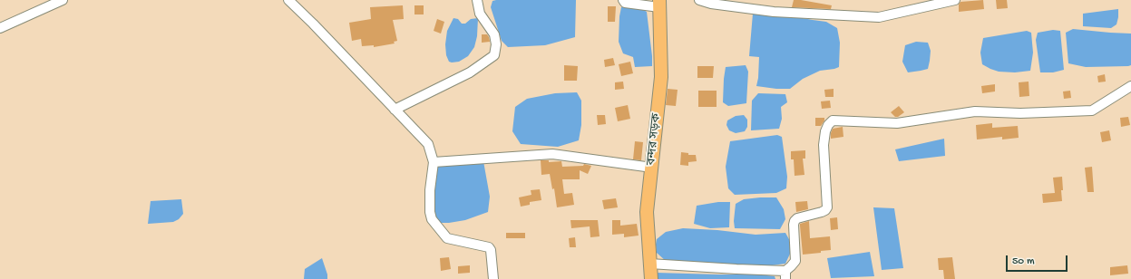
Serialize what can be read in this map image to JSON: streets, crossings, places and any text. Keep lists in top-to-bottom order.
{
  "streets": {
    "highway": ["বন্দর সড়ক"]
  },
  "scale_bar": "50 m"
}
